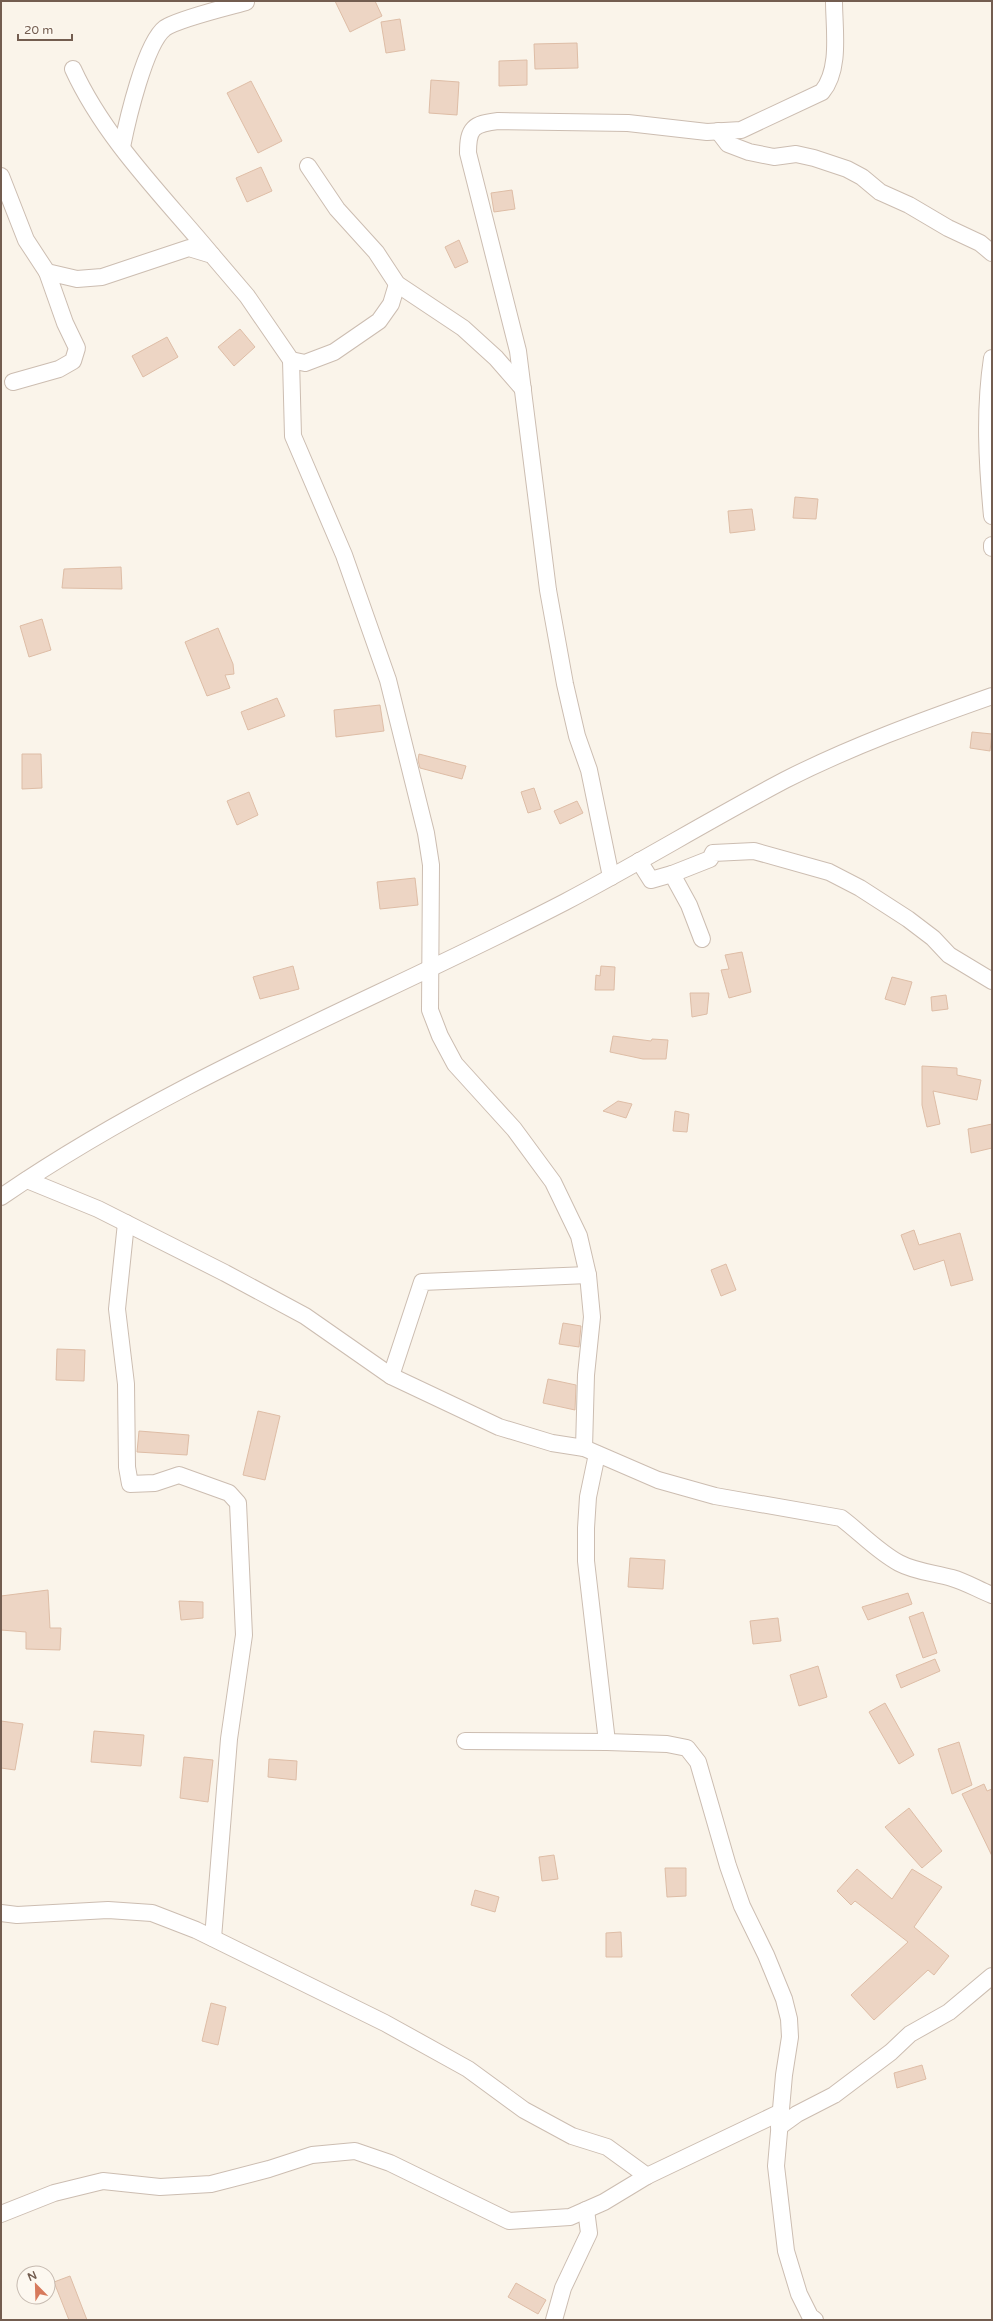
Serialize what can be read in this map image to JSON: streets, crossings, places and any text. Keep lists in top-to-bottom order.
{
  "scale_bar": "20 m",
  "north": "top left"
}
